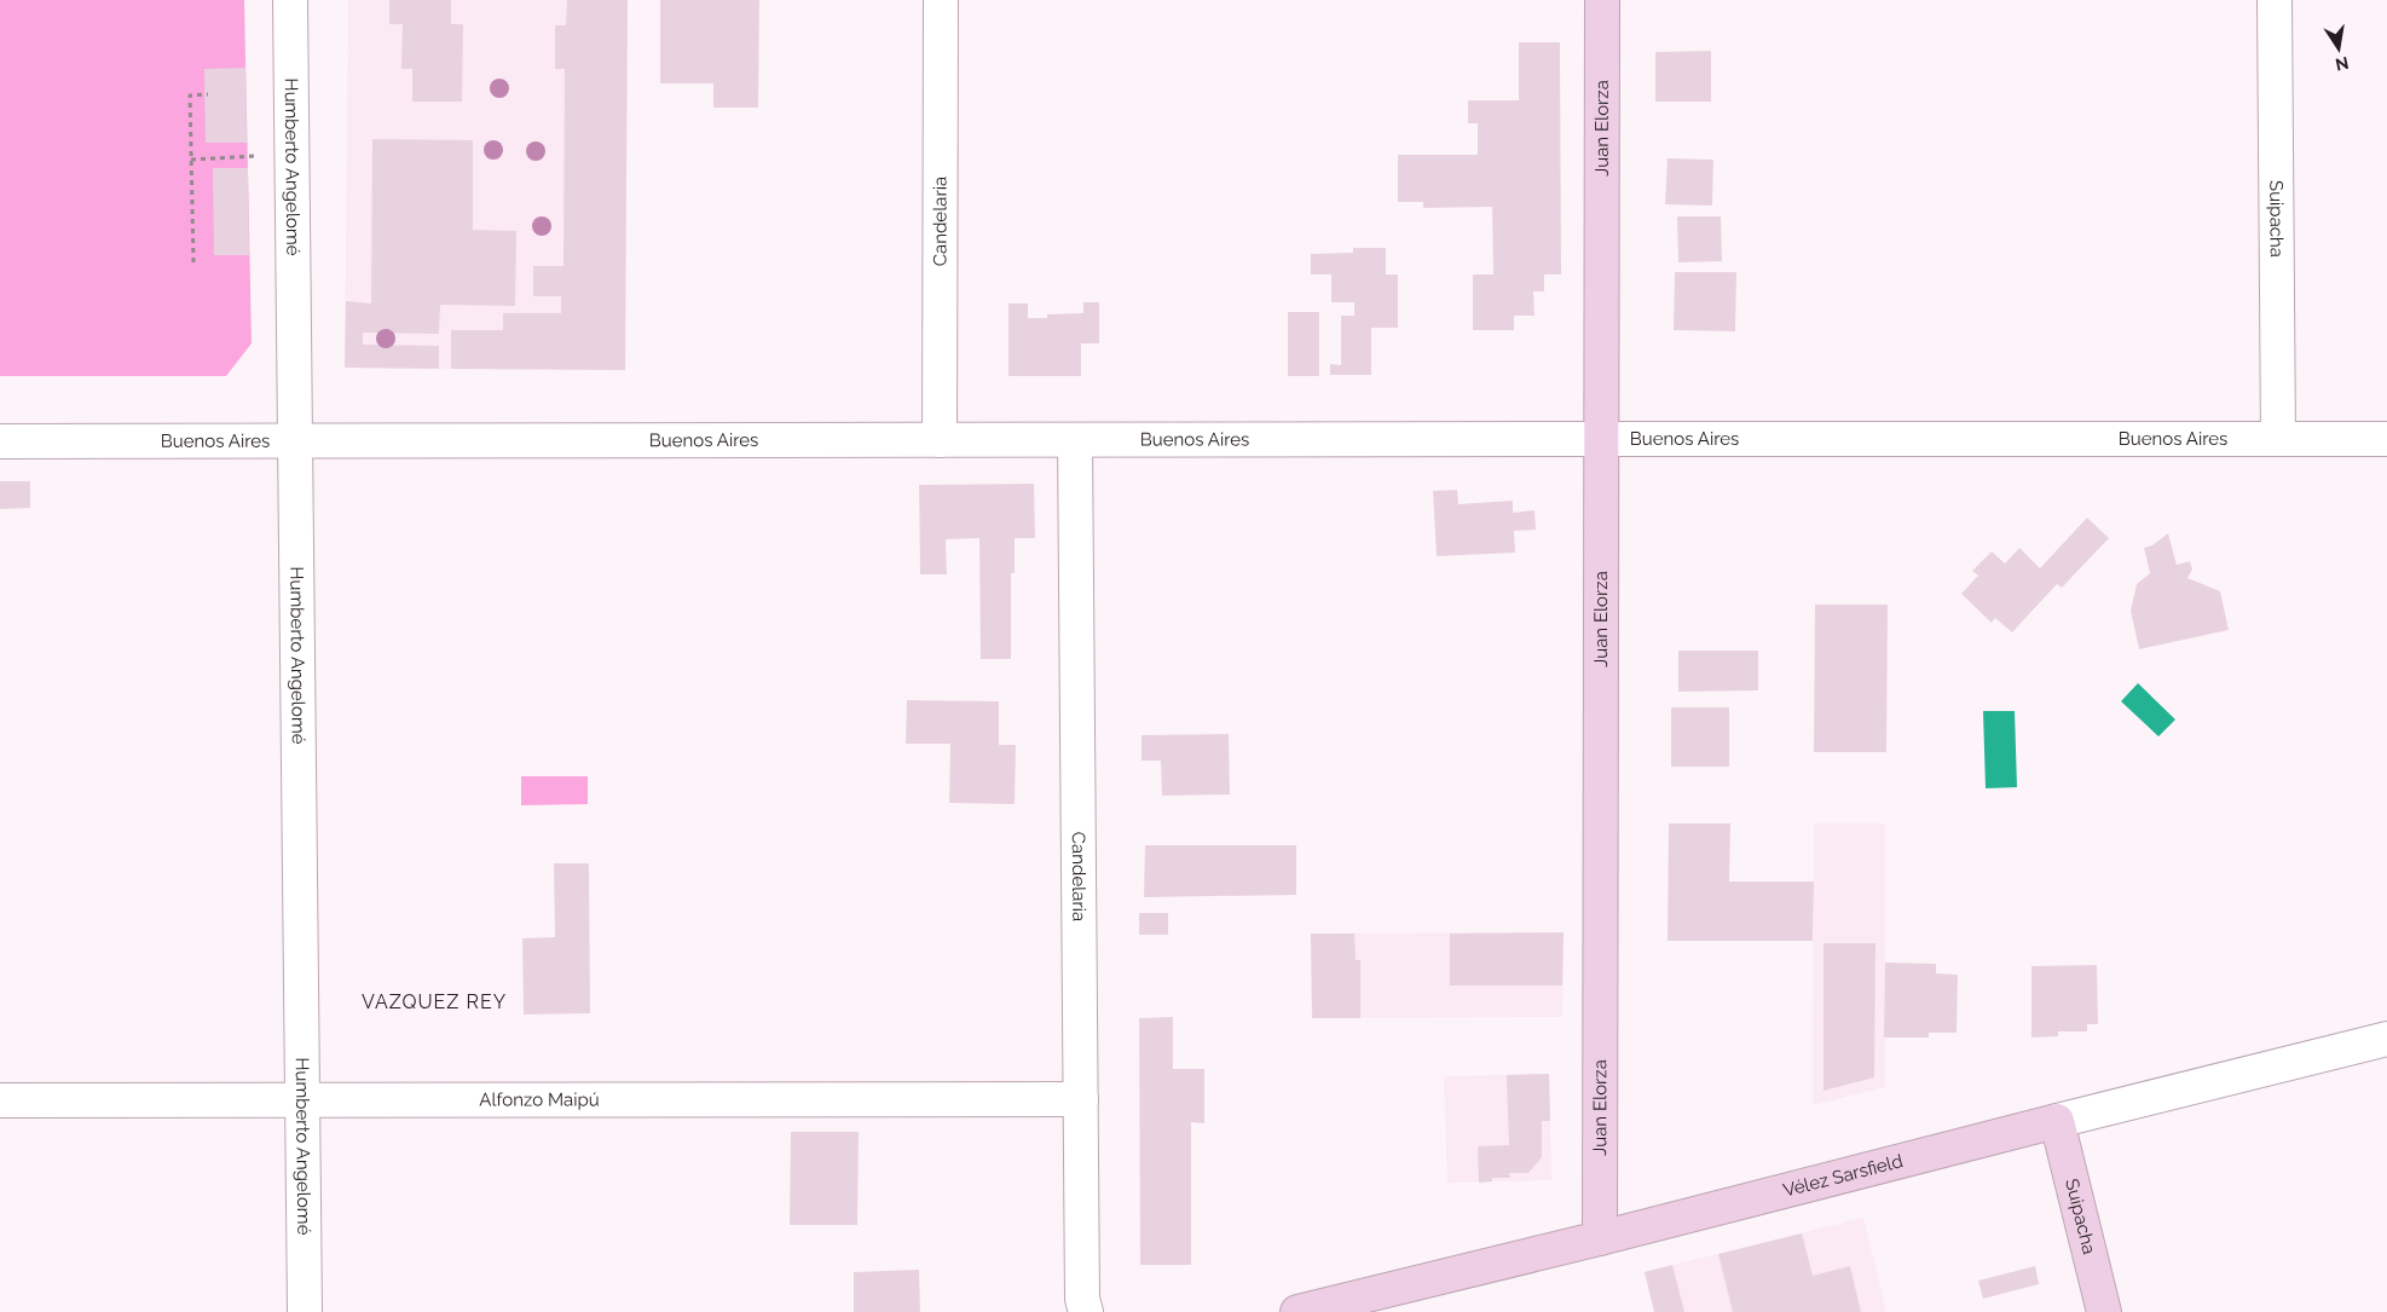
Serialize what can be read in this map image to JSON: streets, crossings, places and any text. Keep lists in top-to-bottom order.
{
  "streets": {
    "main road": ["Juan Elorza", "Suipacha", "Vélez Sarsfield"],
    "street": [
      "Humberto Angelomé",
      "Candelaria",
      "Buenos Aires",
      "Alfonzo Maipú"
    ]
  },
  "crossings": [
    ["Juan Elorza", "Buenos Aires"],
    ["Juan Elorza", "Vélez Sarsfield"],
    ["Humberto Angelomé", "Buenos Aires"],
    ["Humberto Angelomé", "Alfonzo Maipú"],
    ["Candelaria", "Buenos Aires"],
    ["Candelaria", "Alfonzo Maipú"],
    ["Suipacha", "Buenos Aires"],
    ["Suipacha", "Vélez Sarsfield"]
  ],
  "districts": ["VAZQUEZ REY"],
  "north": "bottom"
}
